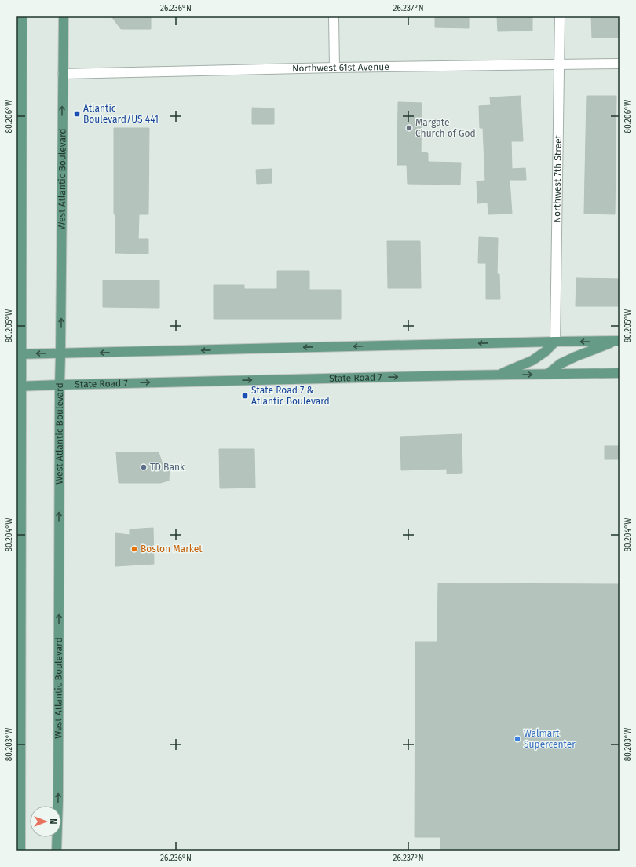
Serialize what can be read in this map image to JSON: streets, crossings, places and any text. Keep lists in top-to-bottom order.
{
  "streets": {
    "main road": ["West Atlantic Boulevard", "State Road 7"],
    "street": ["Northwest 61st Avenue", "Northwest 7th Street"]
  },
  "crossings": [
    ["Northwest 61st Avenue", "West Atlantic Boulevard"],
    ["Northwest 61st Avenue", "Northwest 7th Street"],
    ["West Atlantic Boulevard", "State Road 7"]
  ],
  "places": {
    "transit": ["Atlantic Boulevard/US 441", "State Road 7 & Atlantic Boulevard"],
    "other": [
      "Margate Church of God",
      "TD Bank",
      "Boston Market",
      "Walmart Supercenter"
    ]
  },
  "north": "right",
  "coordinates": [
    "26.236°N",
    "26.237°N",
    "80.206°W",
    "80.205°W",
    "80.204°W",
    "80.203°W"
  ]
}
